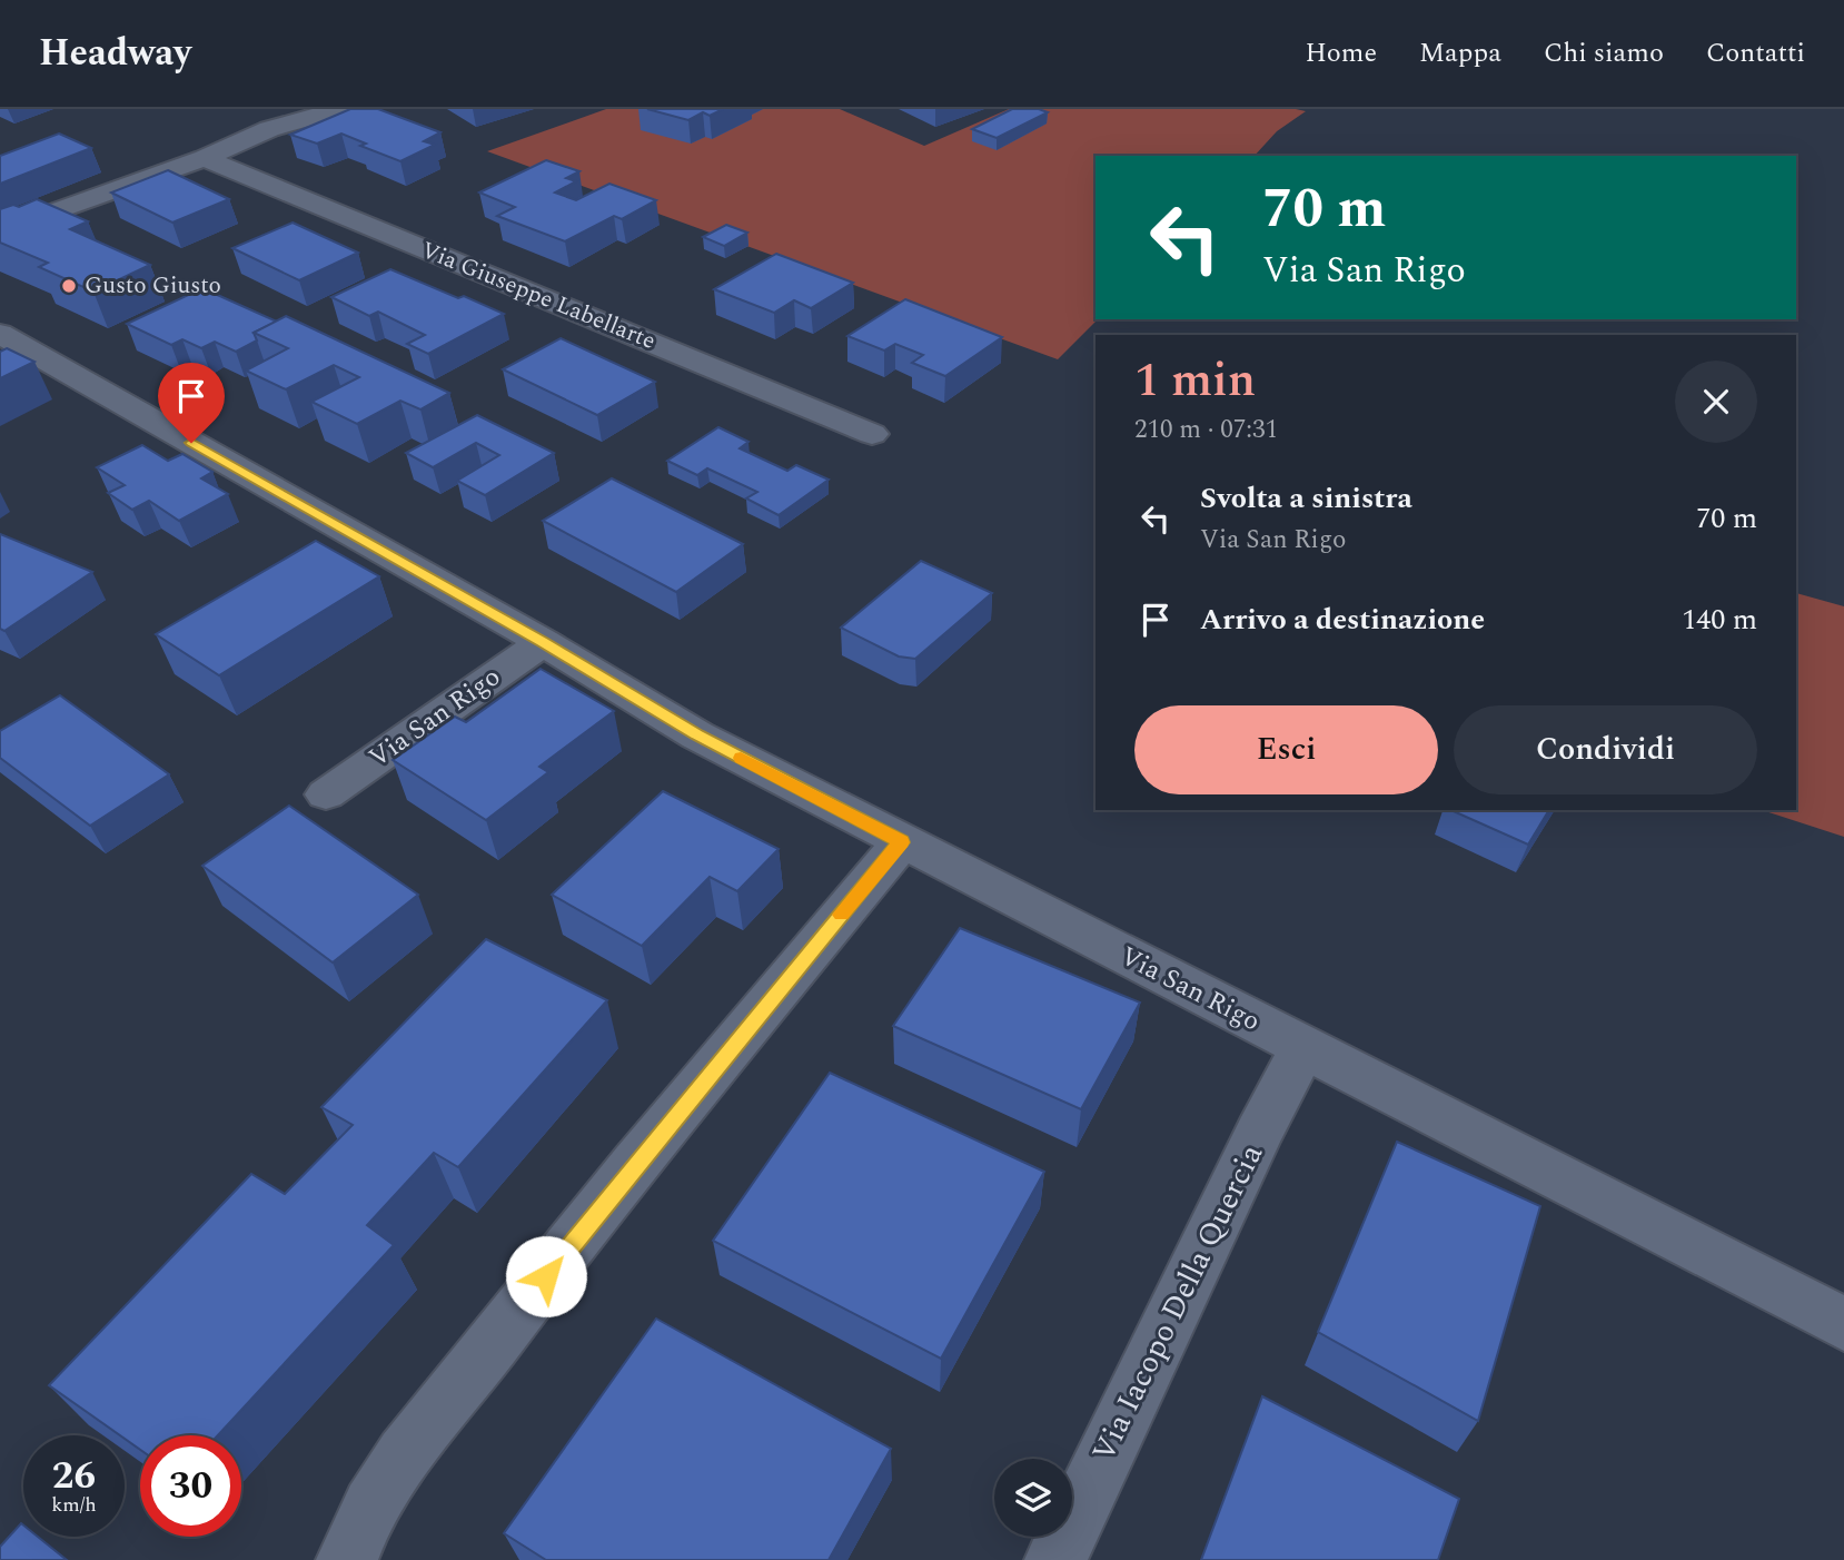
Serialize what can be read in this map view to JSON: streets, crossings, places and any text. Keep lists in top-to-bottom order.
{
  "streets": {
    "street": ["Via Giuseppe Labellarte", "Via San Rigo", "Via Iacopo Della Quercia"]
  },
  "crossings": [
    ["Via San Rigo", "Via Iacopo Della Quercia"]
  ],
  "places": ["Gusto Giusto"],
  "page": {
    "header": "Headway",
    "nav": [
      "Home",
      "Mappa",
      "Chi siamo",
      "Contatti"
    ],
    "turn": ["70 m", "Via San Rigo"],
    "heading": ["1 min", "210 m · 07:31"],
    "list": [
      {
        "name": "Svolta a sinistra",
        "note": "Via San Rigo",
        "value": "70 m"
      },
      {
        "name": "Arrivo a destinazione",
        "value": "140 m"
      }
    ],
    "buttons": ["Esci", "Condividi"],
    "speed": "26 km/h",
    "limit": "30"
  }
}
